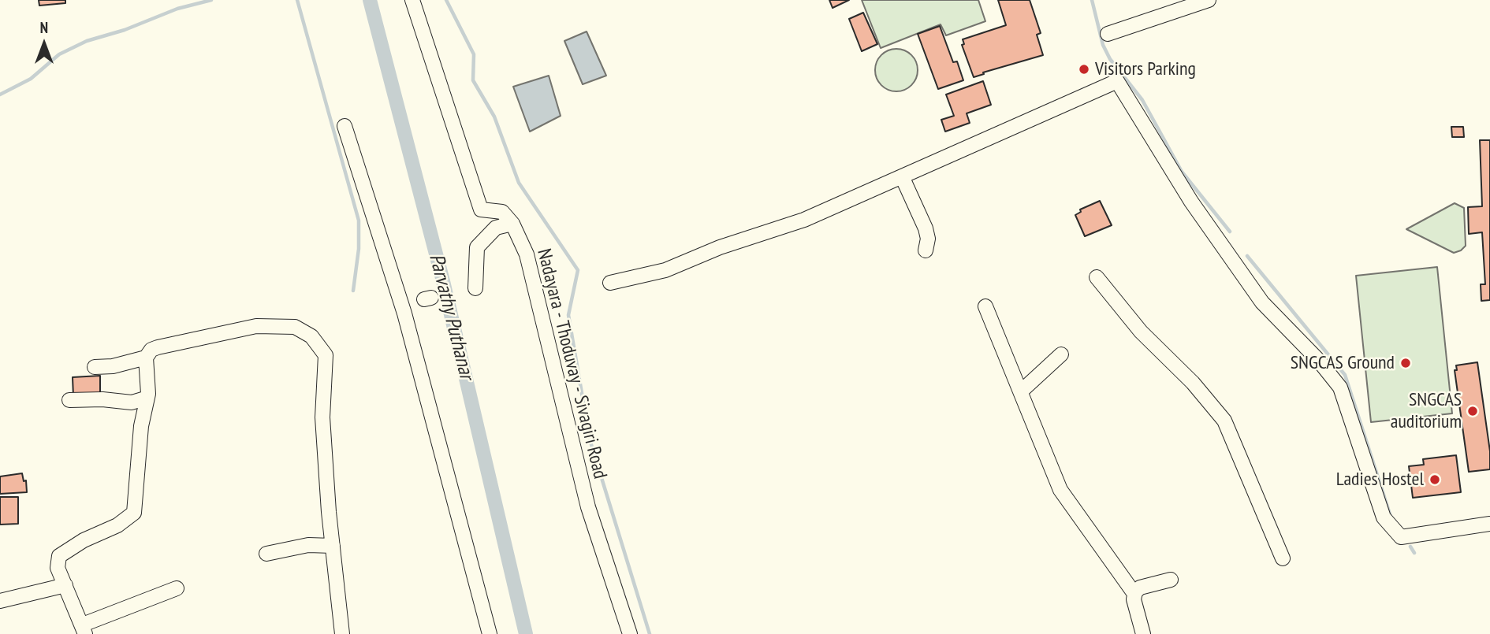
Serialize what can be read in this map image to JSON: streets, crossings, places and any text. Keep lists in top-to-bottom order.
{
  "streets": {
    "street": ["Nadayara - Thoduvay - Sivagiri Road"]
  },
  "water": ["Parvathy Puthanar"],
  "places": [
    "Visitors Parking",
    "SNGCAS Ground",
    "SNGCAS auditorium",
    "Ladies Hostel"
  ],
  "north": "top"
}
